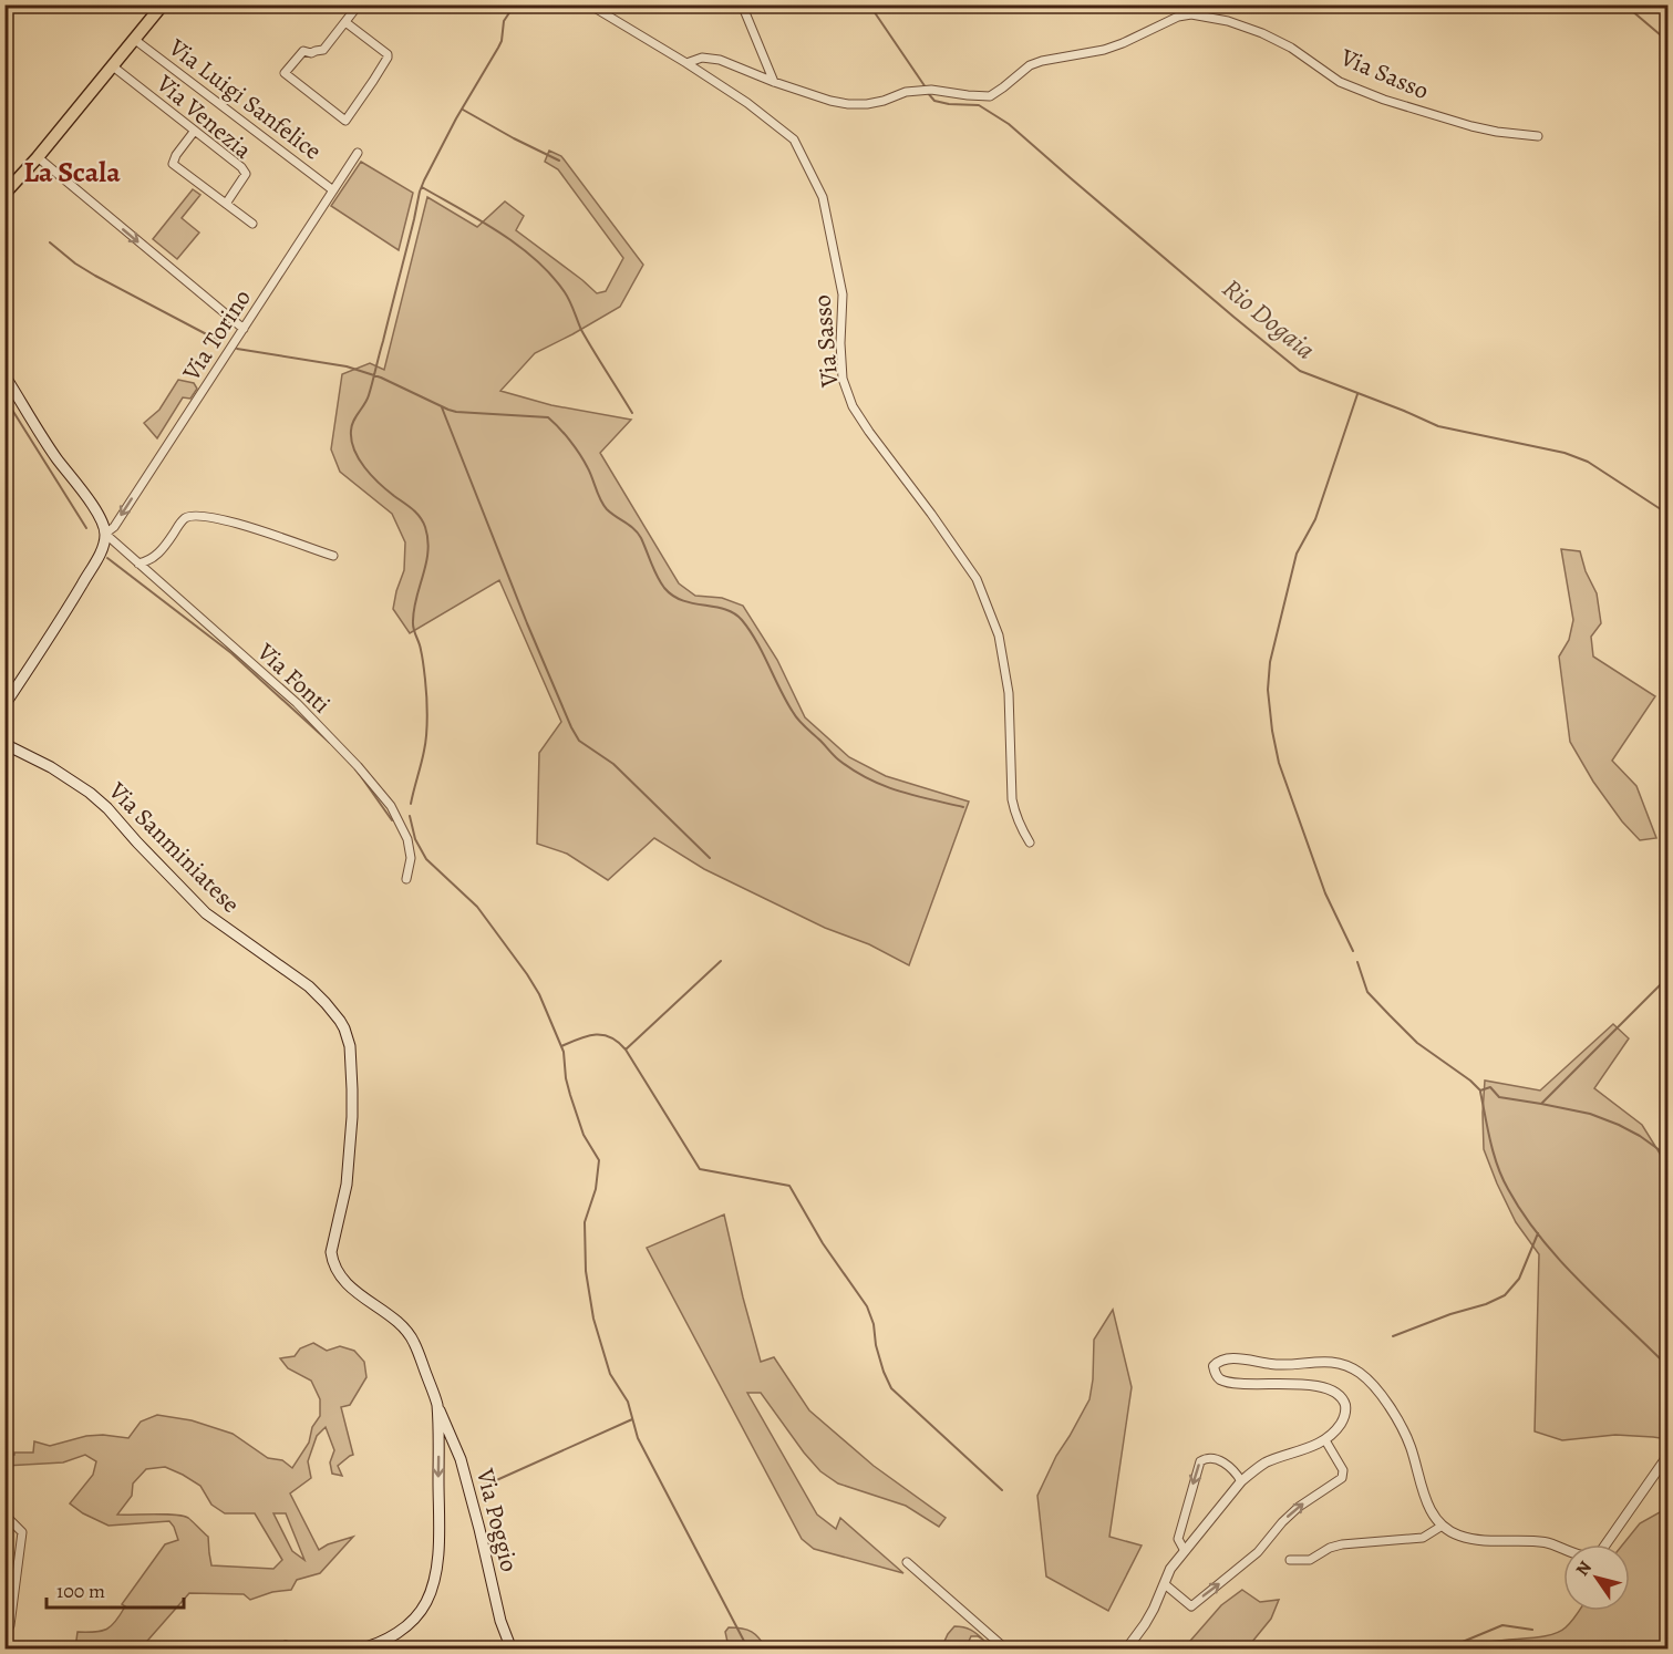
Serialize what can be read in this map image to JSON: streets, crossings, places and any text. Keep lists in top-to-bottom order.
{
  "streets": {
    "main road": ["Via Sanminiatese", "Via Poggio"],
    "street": [
      "Via Sasso",
      "Via Luigi Sanfelice",
      "Via Venezia",
      "Via Torino",
      "Via Fonti"
    ]
  },
  "crossings": [
    ["Via Luigi Sanfelice", "Via Torino"],
    ["Via Torino", "Via Fonti"],
    ["Via Sanminiatese", "Via Poggio"]
  ],
  "one_way": ["Via Torino"],
  "districts": ["La Scala"],
  "water": ["Rio Dogaia"],
  "scale_bar": "100 m",
  "north": "top left"
}
